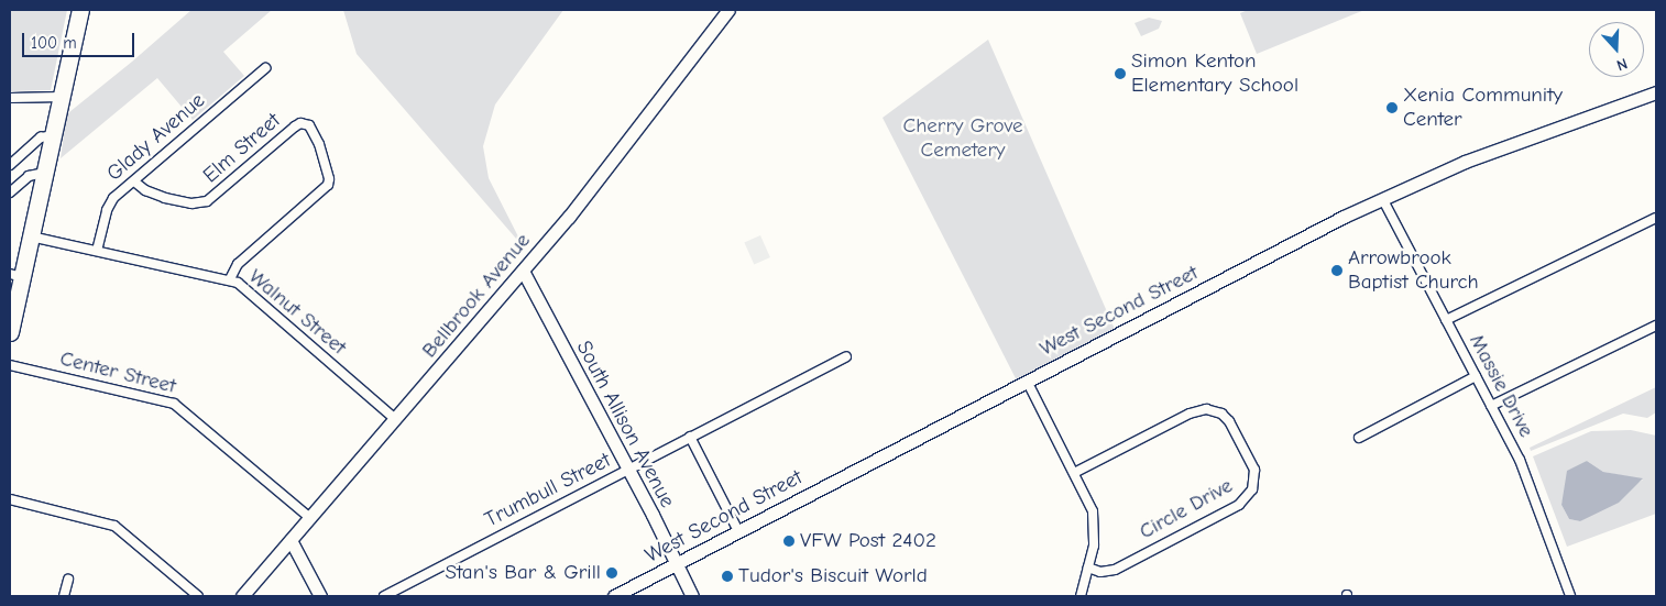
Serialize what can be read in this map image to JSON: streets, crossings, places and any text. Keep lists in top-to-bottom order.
{
  "streets": {
    "street": [
      "Glady Avenue",
      "Elm Street",
      "Bellbrook Avenue",
      "West Second Street",
      "Walnut Street",
      "Center Street",
      "Massie Drive",
      "South Allison Avenue",
      "Trumbull Street",
      "Circle Drive"
    ]
  },
  "crossings": [
    ["Glady Avenue", "Elm Street"],
    ["Glady Avenue", "Walnut Street"],
    ["Elm Street", "Walnut Street"],
    ["Bellbrook Avenue", "Walnut Street"],
    ["Bellbrook Avenue", "Center Street"],
    ["Bellbrook Avenue", "South Allison Avenue"],
    ["West Second Street", "Massie Drive"],
    ["West Second Street", "South Allison Avenue"],
    ["South Allison Avenue", "Trumbull Street"]
  ],
  "parks": ["Cherry Grove Cemetery"],
  "places": [
    "Simon Kenton Elementary School",
    "Xenia Community Center",
    "Arrowbrook Baptist Church",
    "VFW Post 2402",
    "Stan's Bar & Grill",
    "Tudor's Biscuit World"
  ],
  "scale_bar": "100 m",
  "north": "bottom"
}
